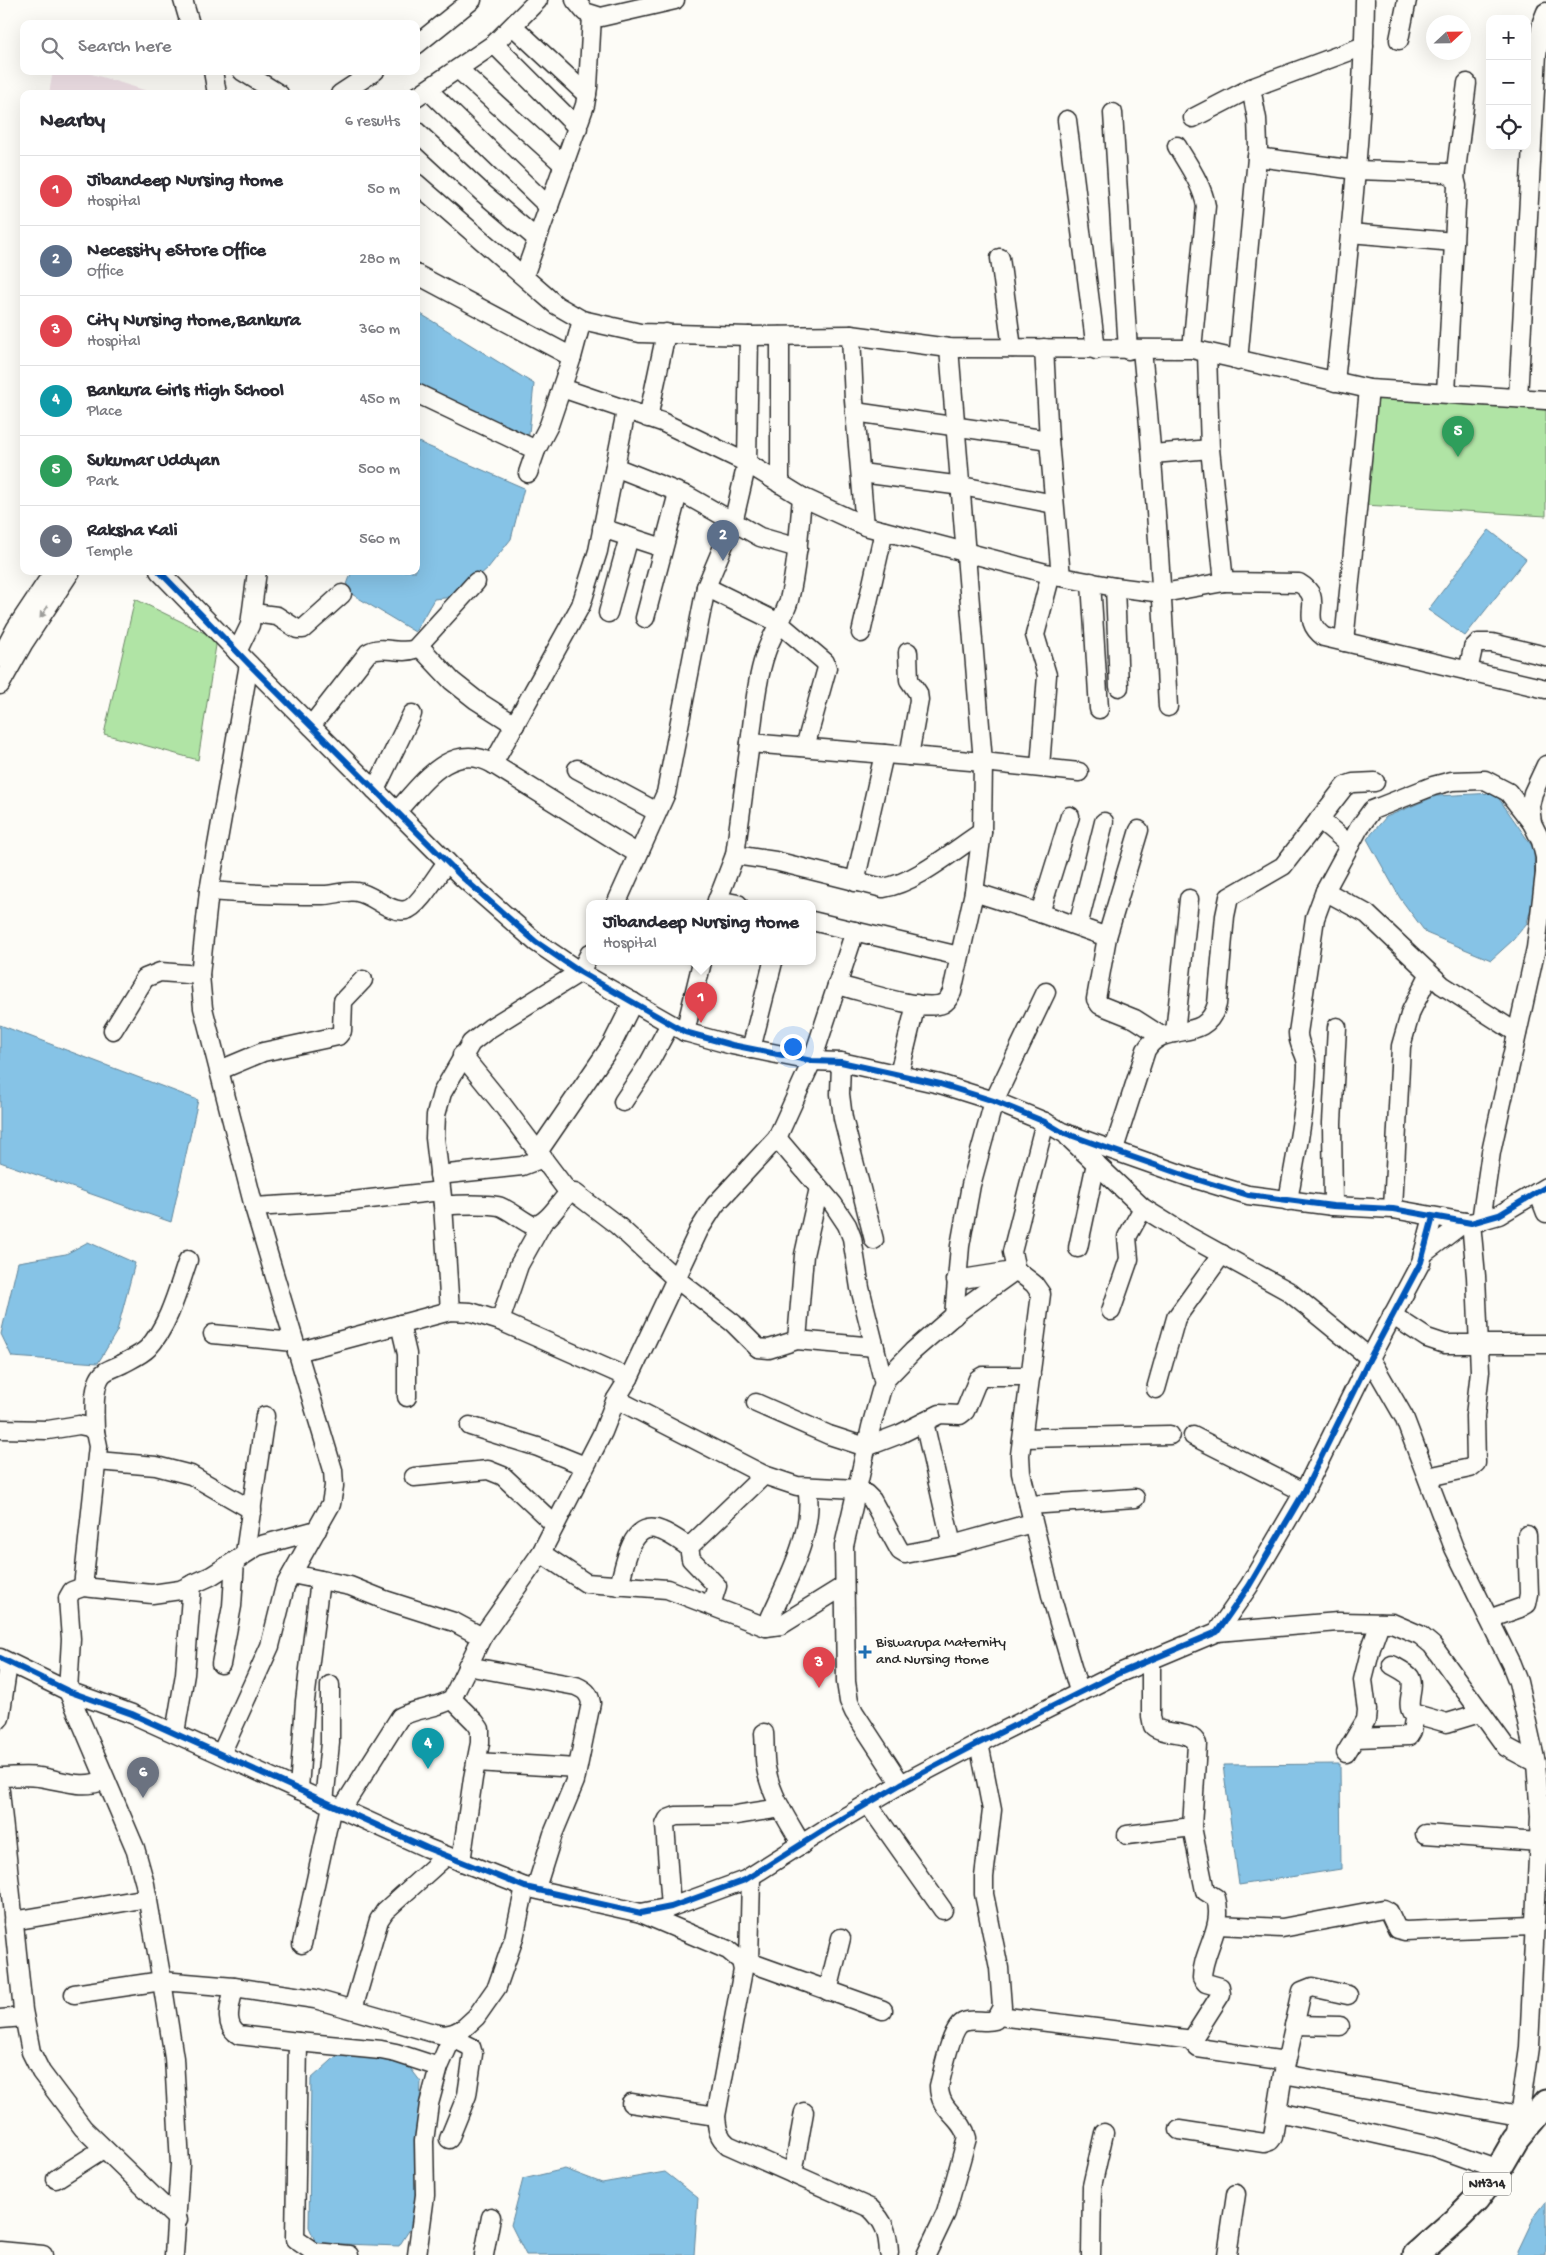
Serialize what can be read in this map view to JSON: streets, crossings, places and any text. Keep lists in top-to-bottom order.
{
  "streets": {
    "highway": ["NH314"]
  },
  "places": {
    "health": ["Biswarupa Maternity and Nursing Home"]
  },
  "north": "right",
  "page": {
    "map_buttons": ["+", "−"],
    "search": "Search here",
    "heading": ["Nearby", "6 results"],
    "list": [
      {
        "mark": "1",
        "name": "Jibandeep Nursing Home",
        "note": "Hospital",
        "value": "50 m"
      },
      {
        "mark": "2",
        "name": "Necessity eStore Office",
        "note": "Office",
        "value": "280 m"
      },
      {
        "mark": "3",
        "name": "City Nursing Home,Bankura",
        "note": "Hospital",
        "value": "360 m"
      },
      {
        "mark": "4",
        "name": "Bankura Girls High School",
        "note": "Place",
        "value": "450 m"
      },
      {
        "mark": "5",
        "name": "Sukumar Uddyan",
        "note": "Park",
        "value": "500 m"
      },
      {
        "mark": "6",
        "name": "Raksha Kali",
        "note": "Temple",
        "value": "560 m"
      }
    ],
    "pins": [
      "5",
      "2",
      "1",
      "3",
      "4",
      "6"
    ],
    "popup": ["Jibandeep Nursing Home", "Hospital"]
  }
}
